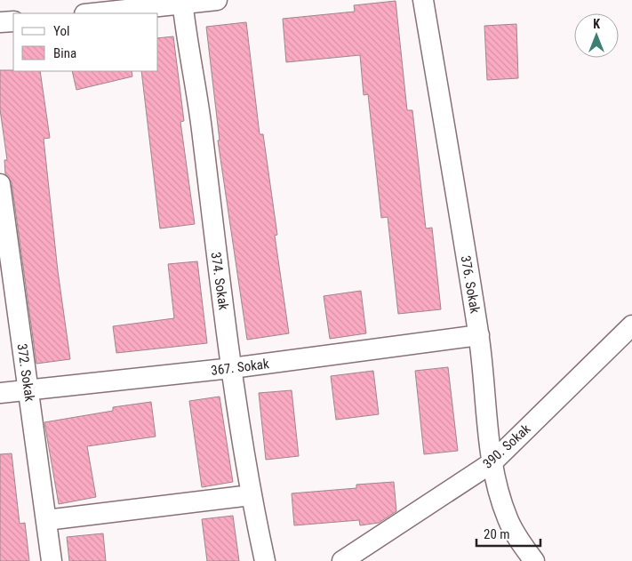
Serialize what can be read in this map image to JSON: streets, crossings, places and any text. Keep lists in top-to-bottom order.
{
  "streets": {
    "street": [
      "374. Sokak",
      "376. Sokak",
      "367. Sokak",
      "372. Sokak",
      "390. Sokak"
    ]
  },
  "crossings": [
    ["374. Sokak", "367. Sokak"],
    ["376. Sokak", "367. Sokak"],
    ["376. Sokak", "390. Sokak"],
    ["367. Sokak", "372. Sokak"]
  ],
  "legend": ["Yol", "Bina"],
  "scale_bar": "20 m",
  "north": "top"
}
